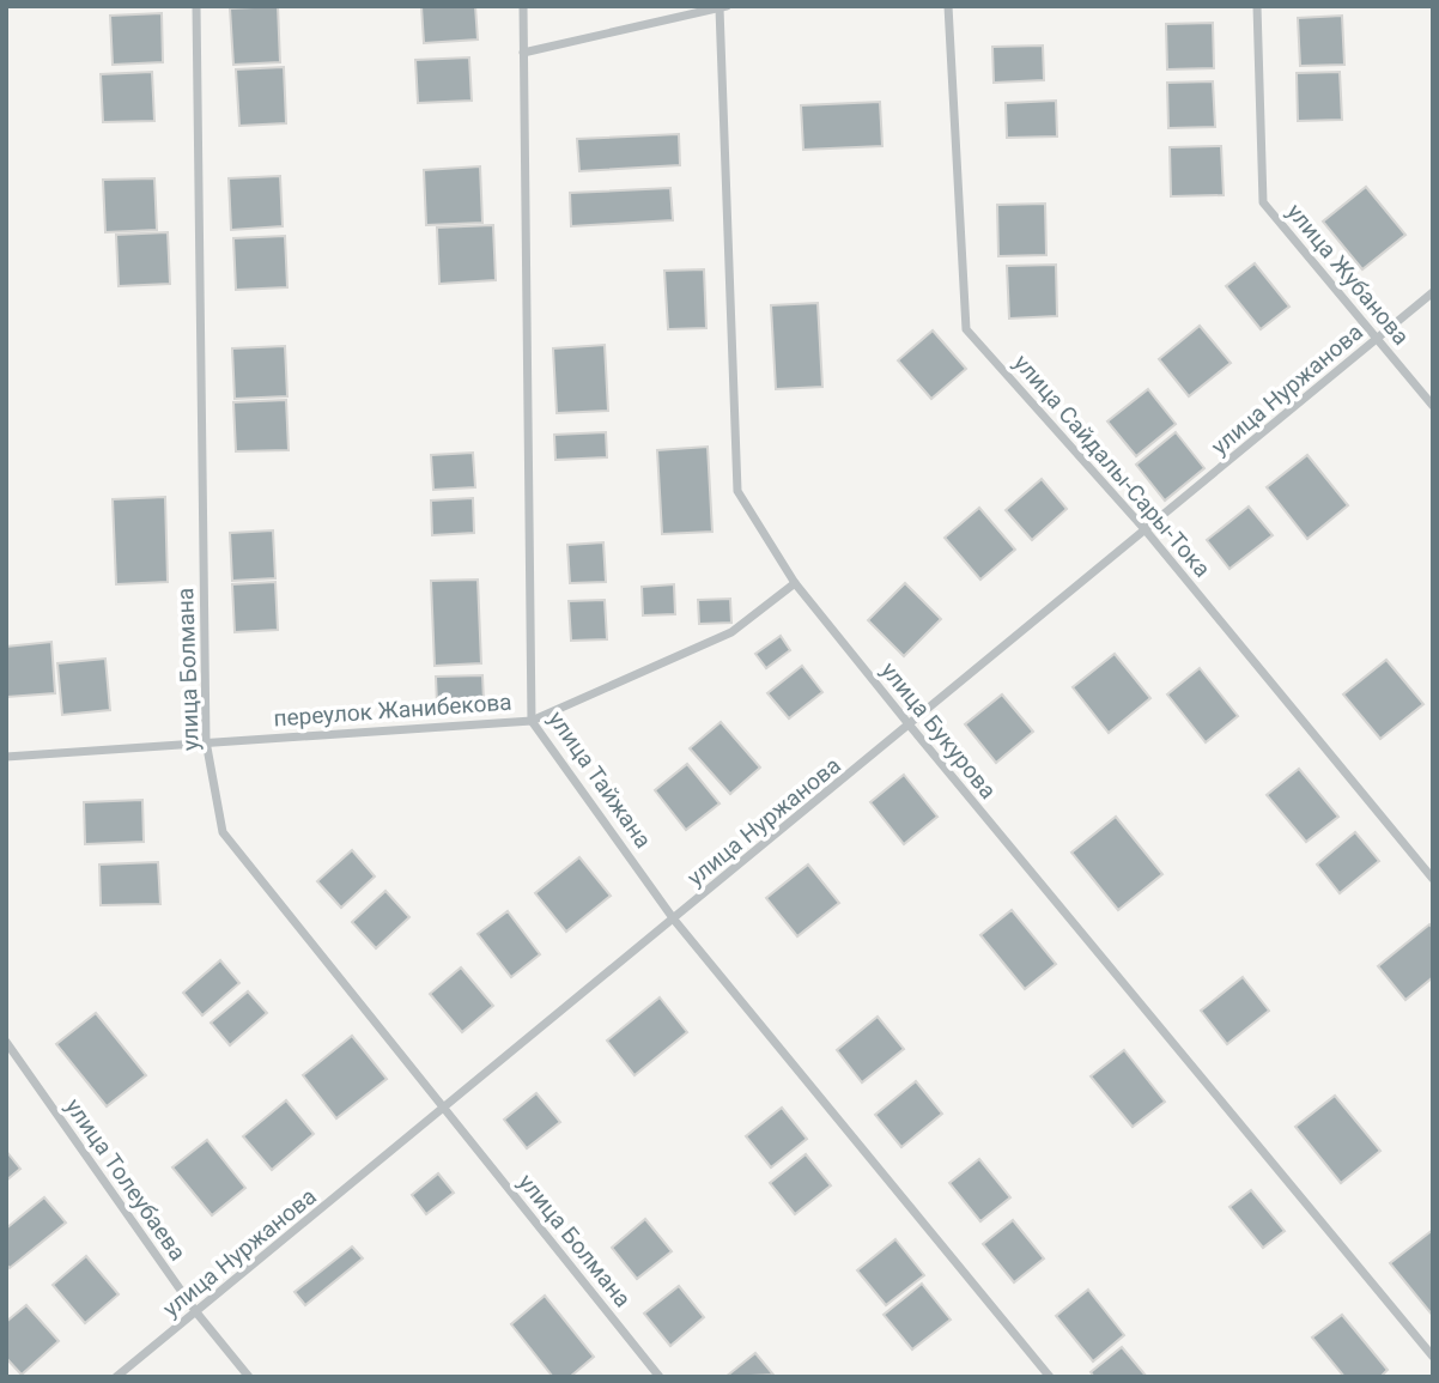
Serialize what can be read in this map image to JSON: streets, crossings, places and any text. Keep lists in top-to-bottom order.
{
  "streets": {
    "street": [
      "улица Жубанова",
      "улица Нуржанова",
      "улица Сайдалы-Сары-Тока",
      "улица Болмана",
      "переулок Жанибекова",
      "улица Букурова",
      "улица Тайжана",
      "улица Толеубаева"
    ]
  },
  "crossings": [
    ["улица Жубанова", "улица Нуржанова"],
    ["улица Нуржанова", "улица Сайдалы-Сары-Тока"],
    ["улица Нуржанова", "улица Болмана"],
    ["улица Нуржанова", "улица Букурова"],
    ["улица Нуржанова", "улица Тайжана"],
    ["улица Нуржанова", "улица Толеубаева"],
    ["улица Болмана", "переулок Жанибекова"],
    ["переулок Жанибекова", "улица Букурова"],
    ["переулок Жанибекова", "улица Тайжана"]
  ]
}
